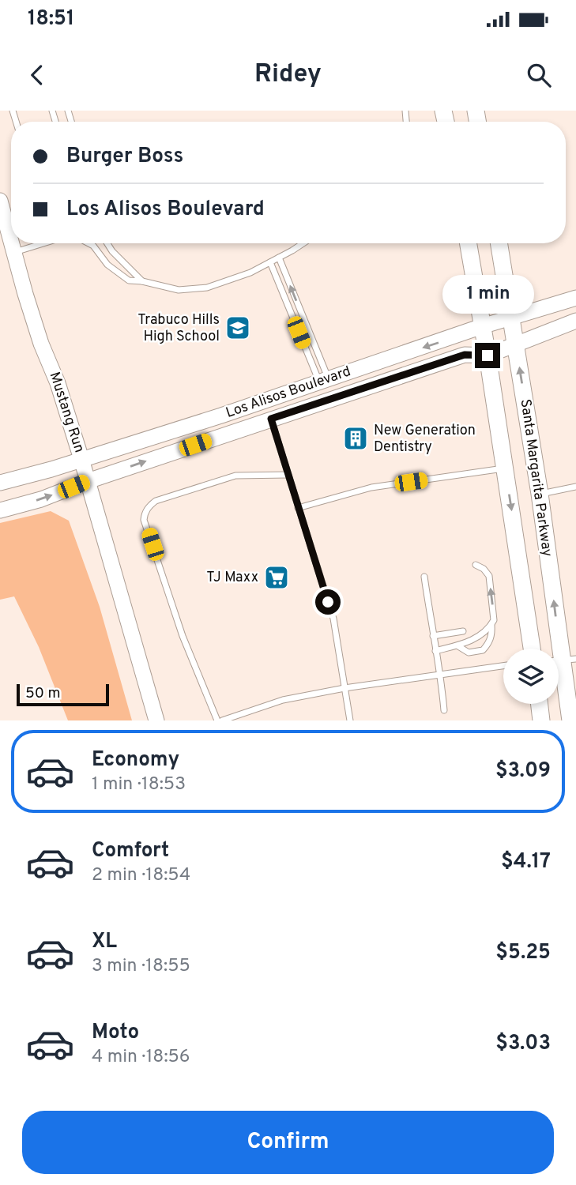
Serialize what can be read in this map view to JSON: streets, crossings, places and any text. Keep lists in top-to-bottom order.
{
  "streets": {
    "main road": ["Los Alisos Boulevard", "Mustang Run", "Santa Margarita Parkway"]
  },
  "crossings": [
    ["Los Alisos Boulevard", "Mustang Run"],
    ["Los Alisos Boulevard", "Santa Margarita Parkway"]
  ],
  "places": {
    "school or university": ["Trabuco Hills High School"],
    "building": ["New Generation Dentistry"],
    "supermarket": ["TJ Maxx"]
  },
  "scale_bar": "50 m",
  "page": {
    "status": "18:51",
    "header": "Ridey",
    "banner": ["Burger Boss", "Los Alisos Boulevard"],
    "bubble": "1 min",
    "scale": "50 m",
    "list": [
      {
        "name": "Economy",
        "note": "1 min · 18:53",
        "value": "$3.09"
      },
      {
        "name": "Comfort",
        "note": "2 min · 18:54",
        "value": "$4.17"
      },
      {
        "name": "XL",
        "note": "3 min · 18:55",
        "value": "$5.25"
      },
      {
        "name": "Moto",
        "note": "4 min · 18:56",
        "value": "$3.03"
      }
    ],
    "buttons": "Confirm"
  }
}
